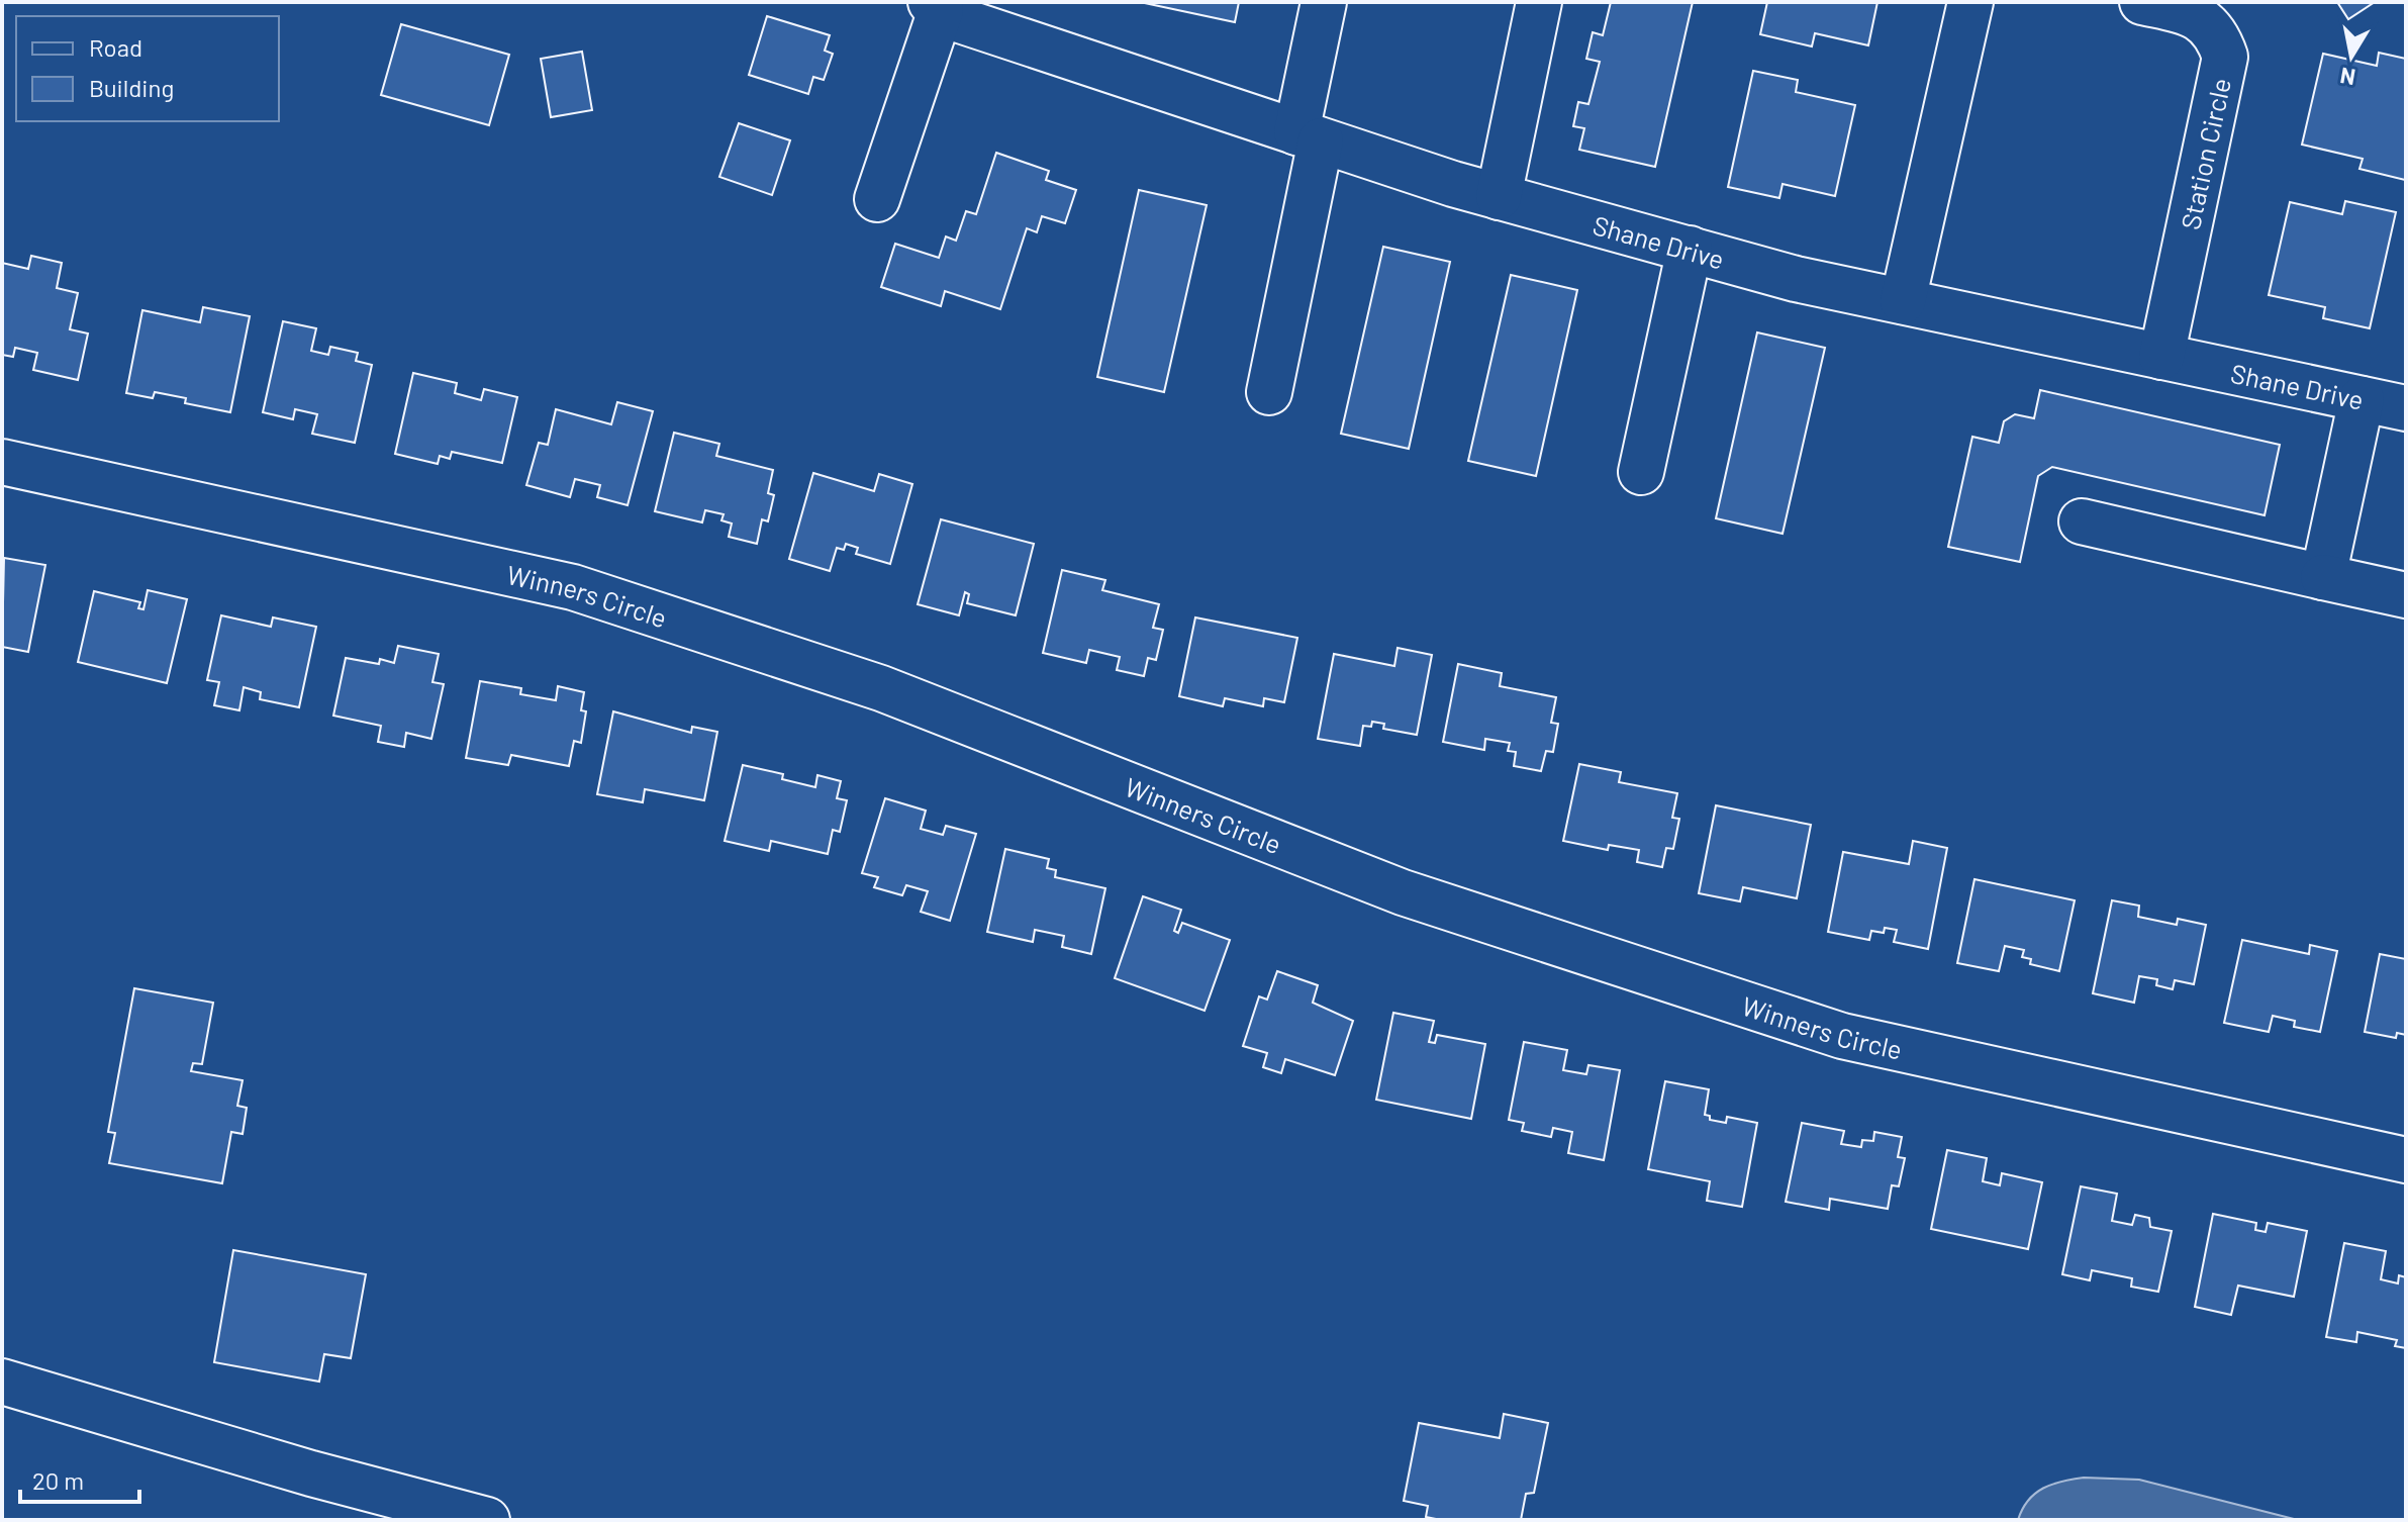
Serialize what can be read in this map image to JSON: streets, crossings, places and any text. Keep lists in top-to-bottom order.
{
  "streets": {
    "street": ["Station Circle", "Shane Drive", "Winners Circle"]
  },
  "crossings": [
    ["Station Circle", "Shane Drive"]
  ],
  "legend": ["Road", "Building"],
  "scale_bar": "20 m",
  "north": "bottom"
}
